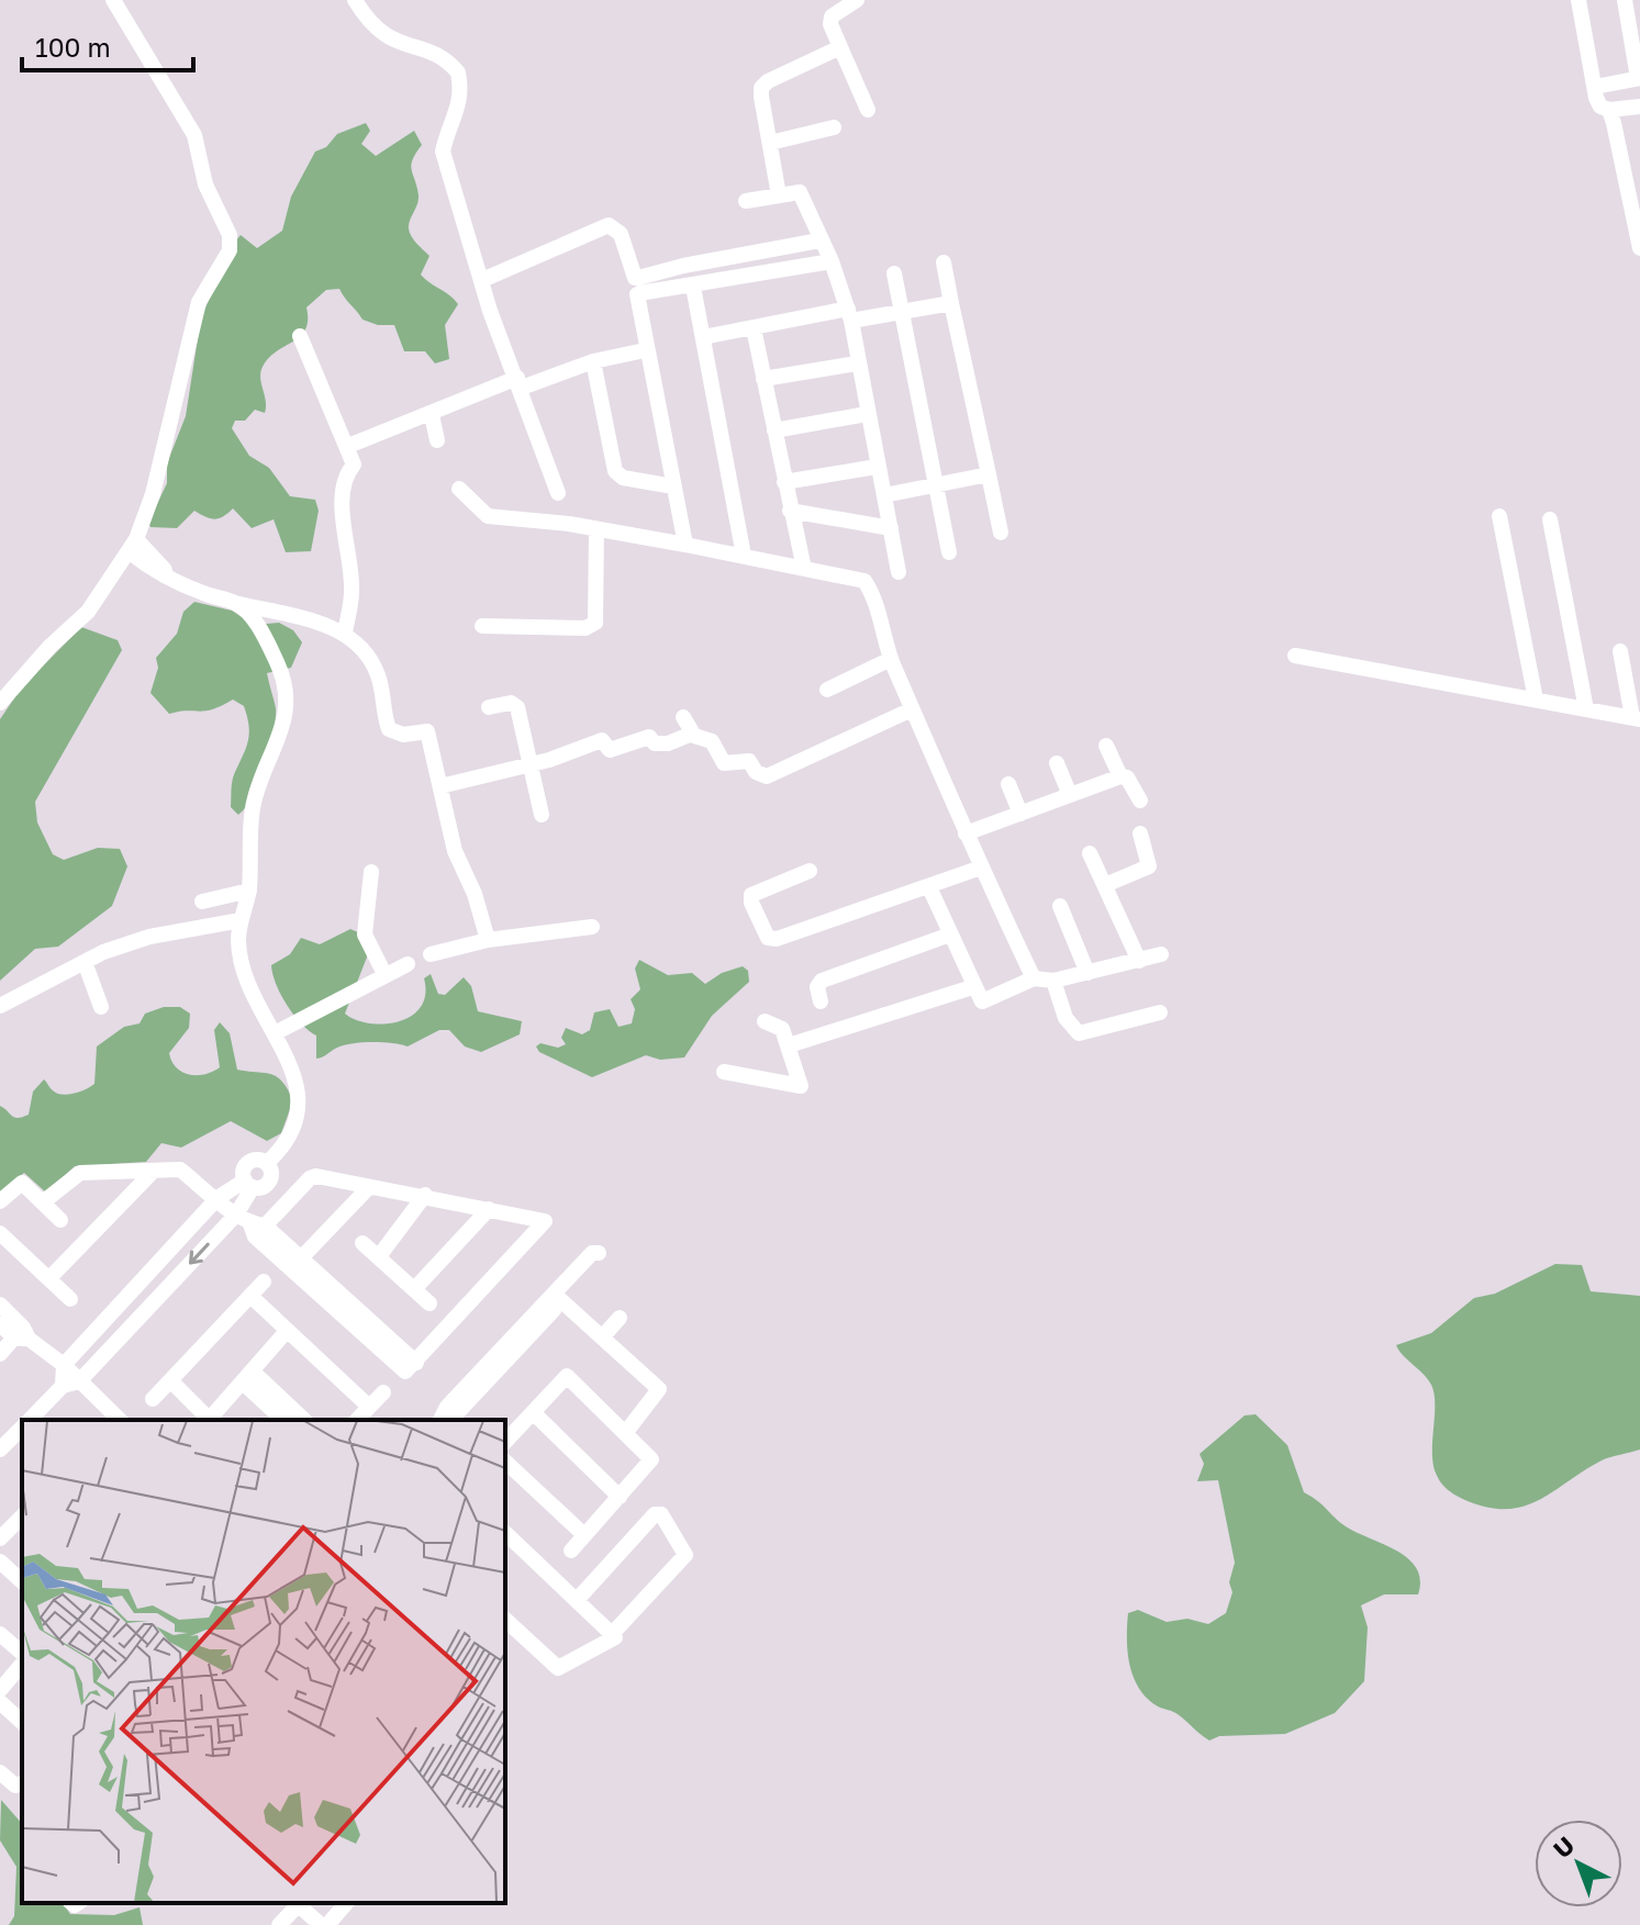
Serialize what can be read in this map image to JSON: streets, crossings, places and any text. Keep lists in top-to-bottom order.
{
  "scale_bar": "100 m",
  "north": "top left"
}
